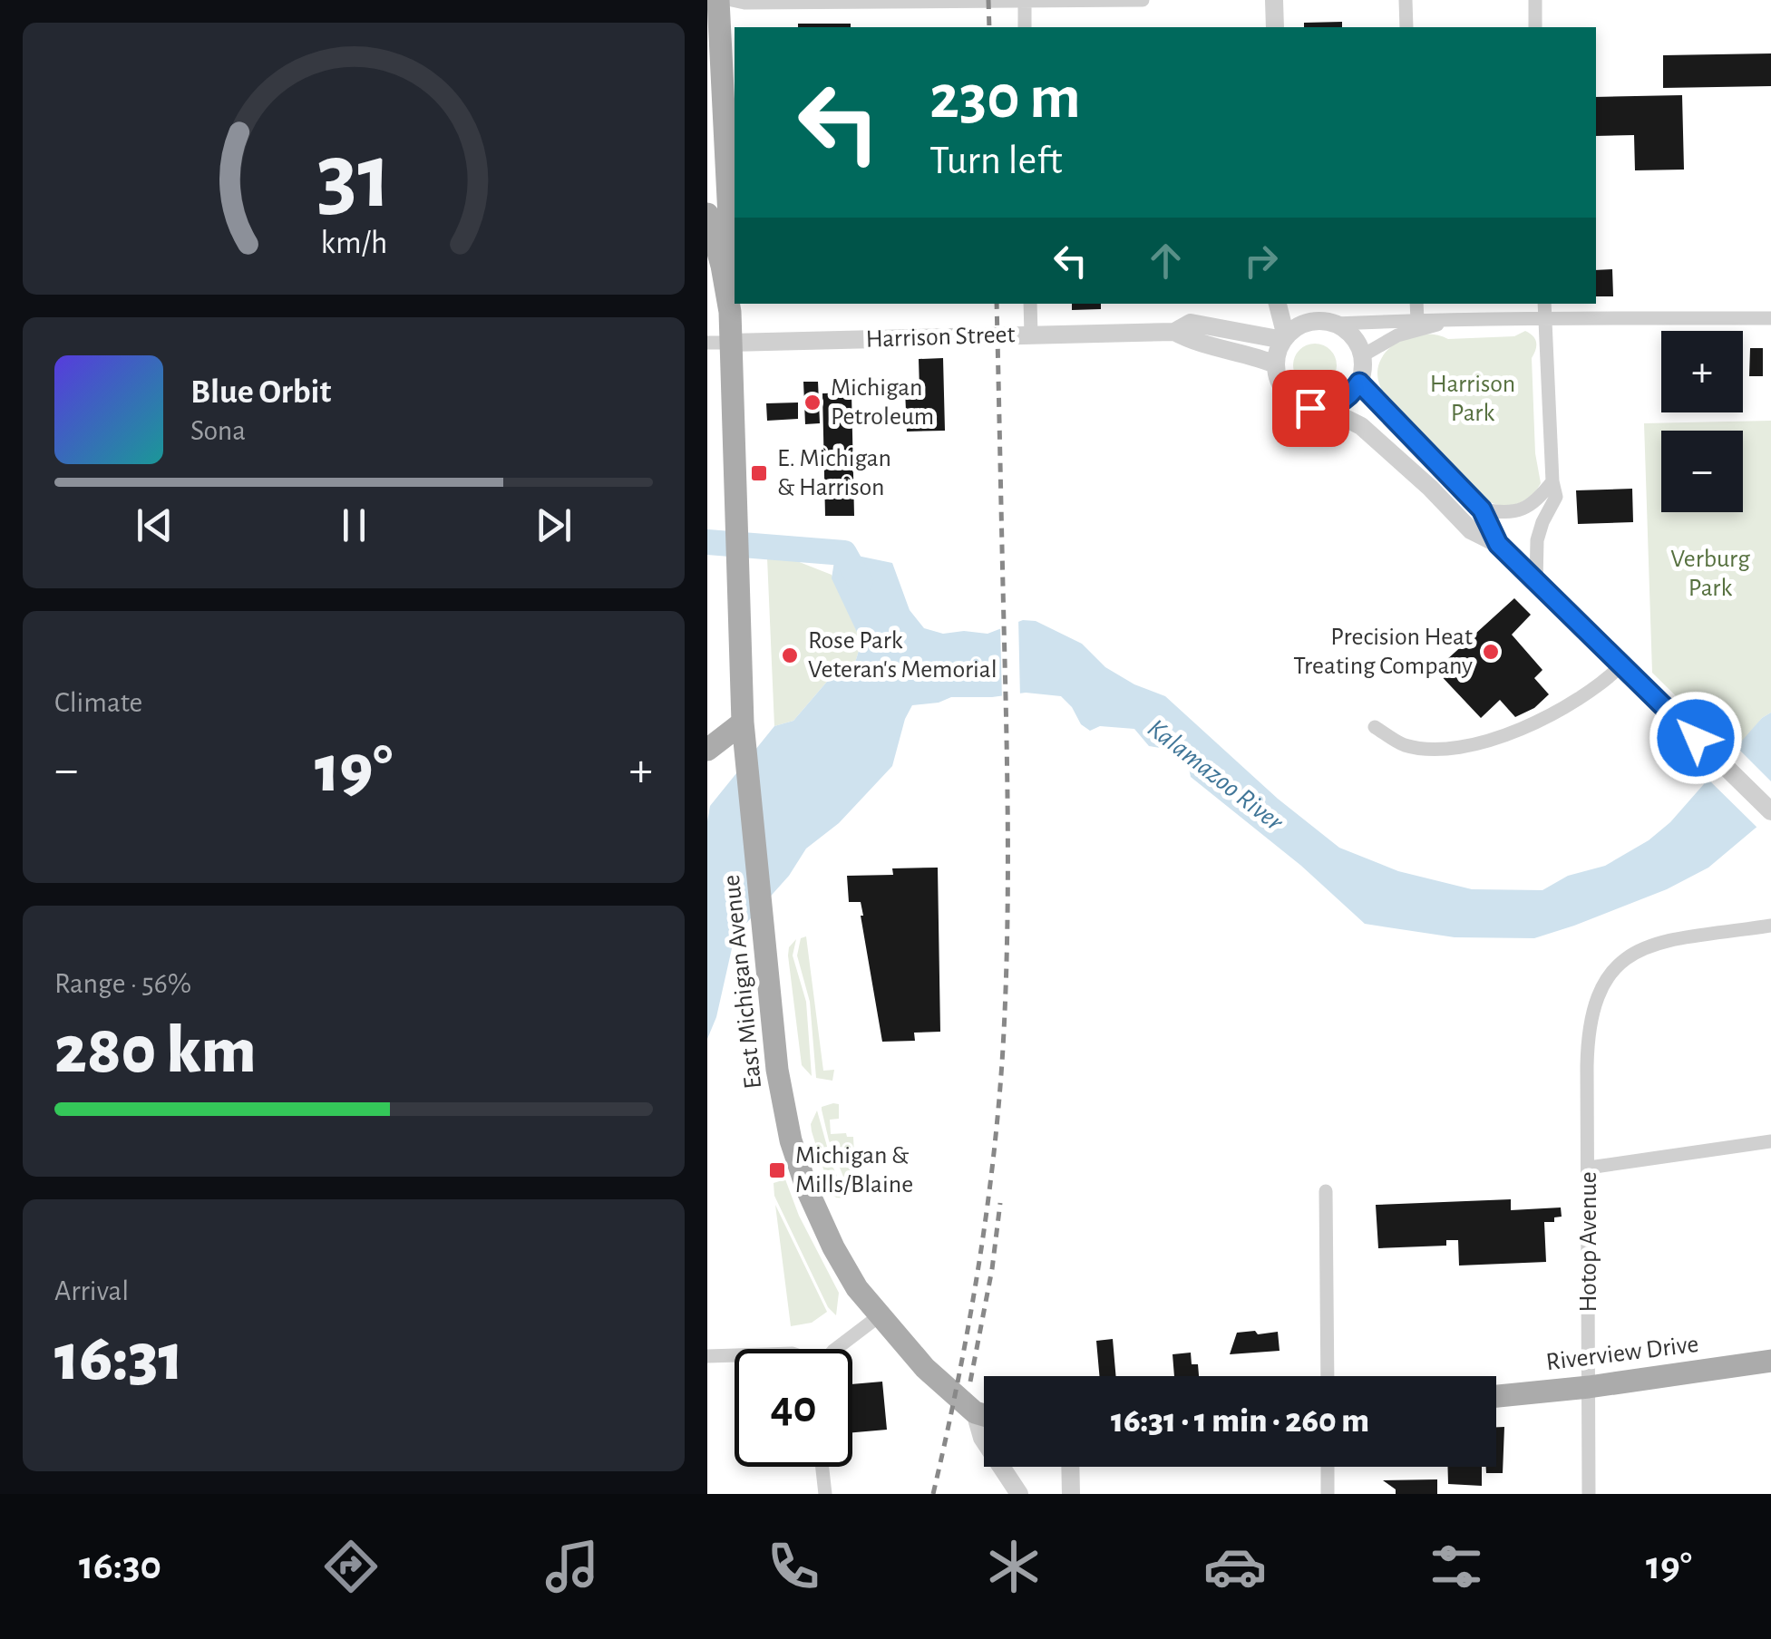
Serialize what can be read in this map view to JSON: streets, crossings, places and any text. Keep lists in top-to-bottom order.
{
  "streets": {
    "main road": ["East Michigan Avenue", "Riverview Drive"],
    "street": ["Harrison Street", "Hotop Avenue"]
  },
  "crossings": [
    ["Harrison Street", "East Michigan Avenue"],
    ["Hotop Avenue", "Riverview Drive"]
  ],
  "water": ["Kalamazoo River"],
  "parks": ["Harrison Park", "Verburg Park"],
  "places": {
    "other": ["Michigan Petroleum", "Precision Heat Treating Company", "Rose Park Veteran's Memorial"],
    "transit": ["E. Michigan & Harrison", "Michigan & Mills/Blaine"]
  },
  "page": {
    "turn": ["230 m", "Turn left"],
    "map_buttons": ["+", "−"],
    "song": ["Blue Orbit", "Sona"],
    "tile": [
      "Climate",
      ["Range · 56%", "280 km"],
      ["Arrival", "16:31"]
    ],
    "heat": ["−", "19°", "+"],
    "limit": "40",
    "trip": "16:31 · 1 min · 260 m",
    "tabs": ["16:30", "19°"],
    "gauge": ["31", "km/h"]
  }
}
